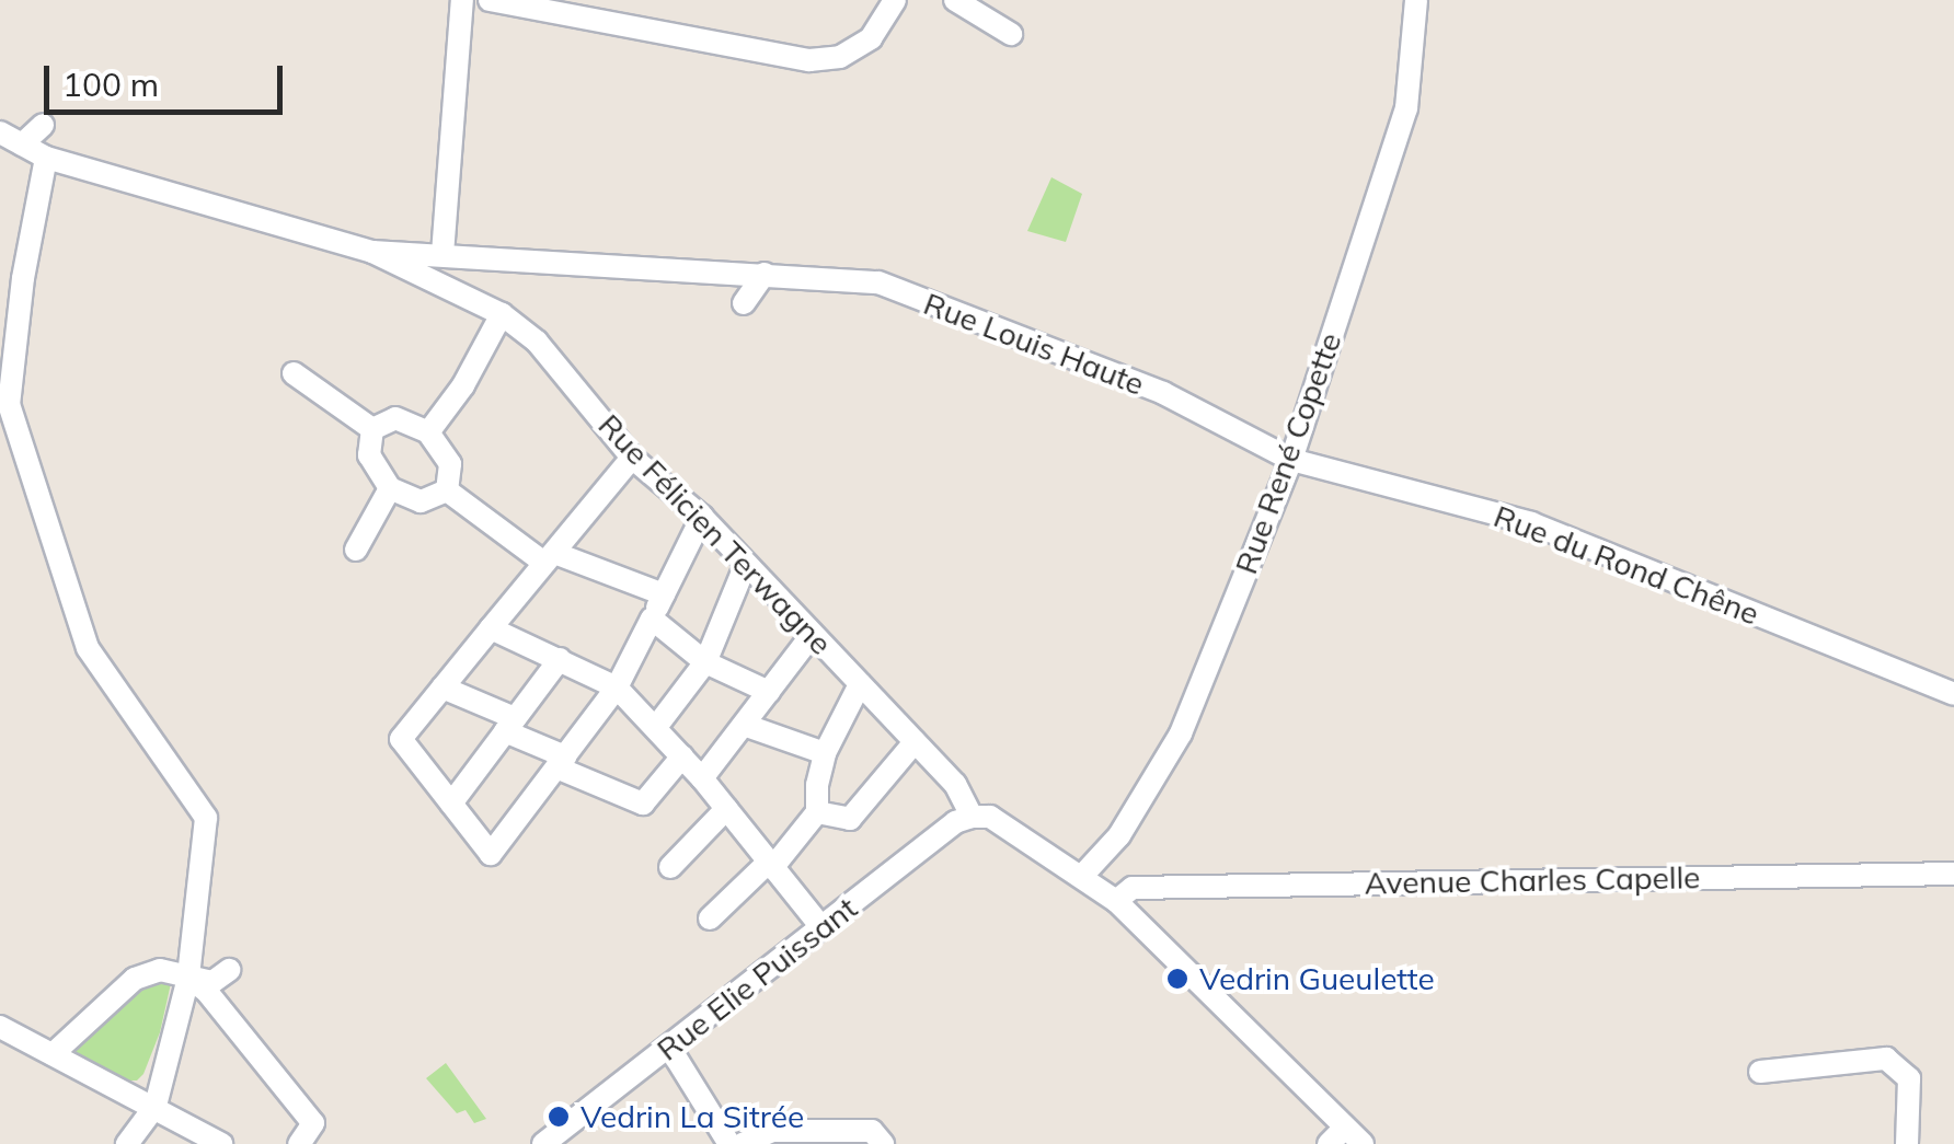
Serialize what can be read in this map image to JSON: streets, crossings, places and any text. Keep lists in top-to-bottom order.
{
  "streets": {
    "street": [
      "Rue Louis Haute",
      "Rue René Copette",
      "Rue Félicien Terwagne",
      "Rue du Rond Chêne",
      "Avenue Charles Capelle",
      "Rue Elie Puissant"
    ]
  },
  "crossings": [
    ["Rue Louis Haute", "Rue René Copette"],
    ["Rue Louis Haute", "Rue Félicien Terwagne"],
    ["Rue Louis Haute", "Rue du Rond Chêne"],
    ["Rue René Copette", "Rue du Rond Chêne"],
    ["Rue Félicien Terwagne", "Rue Elie Puissant"]
  ],
  "places": ["Vedrin Gueulette", "Vedrin La Sitrée"],
  "scale_bar": "100 m"
}
